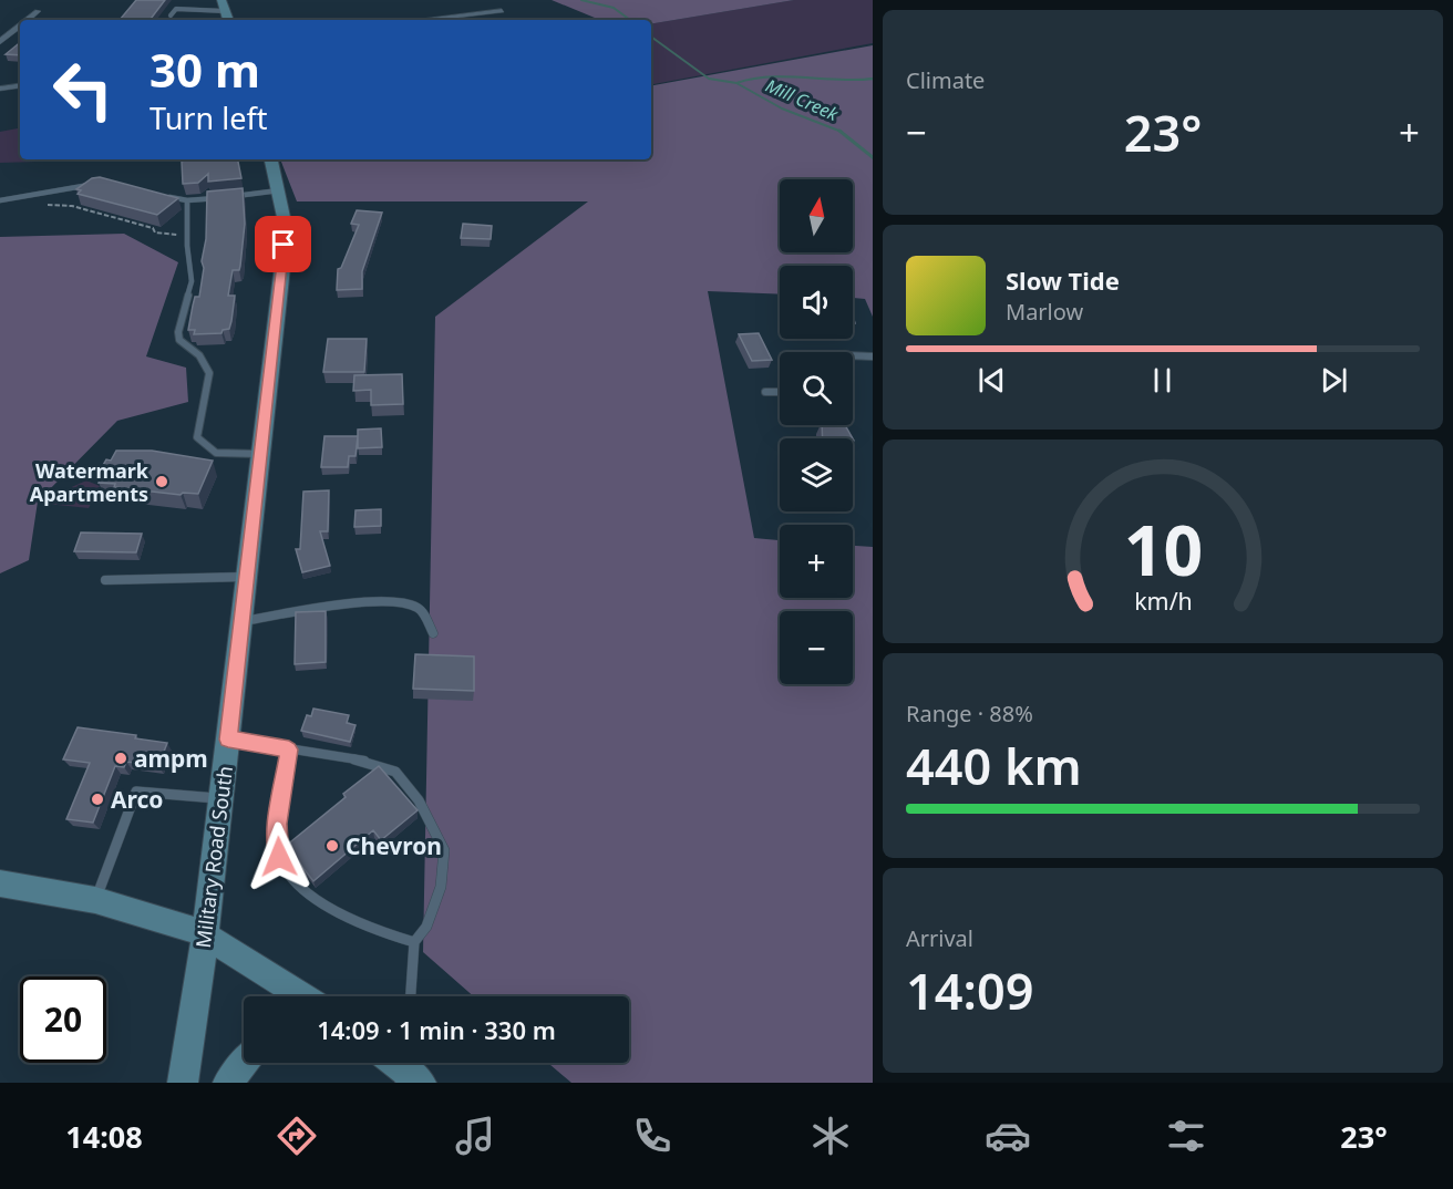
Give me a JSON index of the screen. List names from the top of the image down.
{
  "streets": {
    "main road": ["Military Road South"]
  },
  "water": ["Mill Creek"],
  "places": [
    "Watermark Apartments",
    "ampm",
    "Arco",
    "Chevron"
  ],
  "north": "top",
  "page": {
    "tile": [
      "Climate",
      ["Range · 88%", "440 km"],
      ["Arrival", "14:09"]
    ],
    "turn": ["30 m", "Turn left"],
    "heat": ["−", "23°", "+"],
    "map_buttons": ["+", "−"],
    "song": ["Slow Tide", "Marlow"],
    "limit": "20",
    "trip": "14:09 · 1 min · 330 m",
    "tabs": ["14:08", "23°"],
    "gauge": ["10", "km/h"]
  }
}
